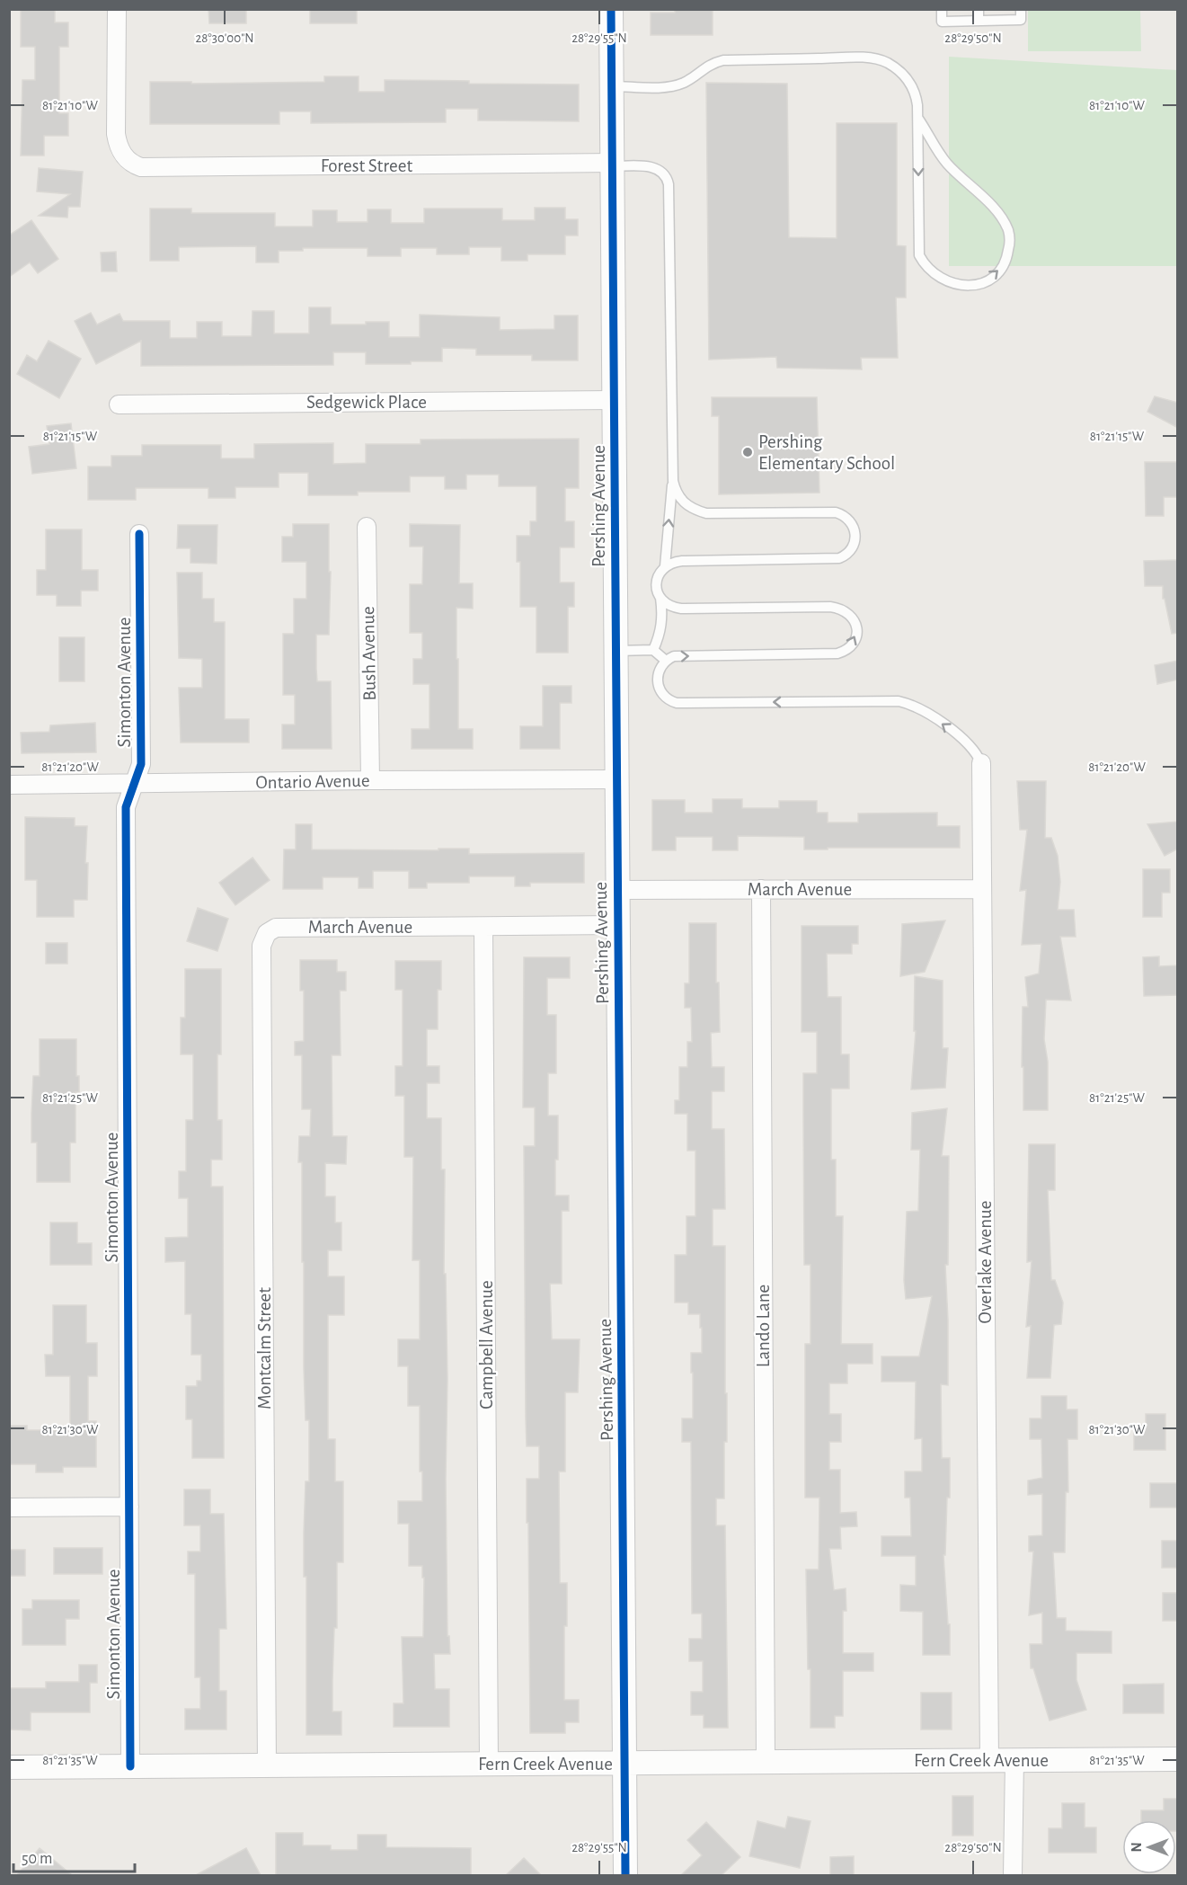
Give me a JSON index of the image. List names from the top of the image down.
{
  "streets": {
    "street": [
      "Forest Street",
      "Sedgewick Place",
      "Pershing Avenue",
      "Bush Avenue",
      "Simonton Avenue",
      "Ontario Avenue",
      "March Avenue",
      "Overlake Avenue",
      "Lando Lane",
      "Campbell Avenue",
      "Montcalm Street",
      "Fern Creek Avenue"
    ]
  },
  "crossings": [
    ["Forest Street", "Pershing Avenue"],
    ["Sedgewick Place", "Pershing Avenue"],
    ["Pershing Avenue", "Ontario Avenue"],
    ["Pershing Avenue", "March Avenue"],
    ["Pershing Avenue", "Fern Creek Avenue"],
    ["Bush Avenue", "Ontario Avenue"],
    ["Simonton Avenue", "Ontario Avenue"],
    ["Simonton Avenue", "Fern Creek Avenue"],
    ["March Avenue", "Overlake Avenue"],
    ["March Avenue", "Lando Lane"],
    ["March Avenue", "Campbell Avenue"],
    ["March Avenue", "Montcalm Street"],
    ["Overlake Avenue", "Fern Creek Avenue"],
    ["Lando Lane", "Fern Creek Avenue"],
    ["Campbell Avenue", "Fern Creek Avenue"],
    ["Montcalm Street", "Fern Creek Avenue"]
  ],
  "places": ["Pershing Elementary School"],
  "scale_bar": "50 m",
  "north": "left",
  "coordinates": [
    "28°30'00\"N",
    "28°29'55\"N",
    "28°29'50\"N",
    "81°21'10\"W",
    "81°21'15\"W",
    "81°21'20\"W",
    "81°21'25\"W",
    "81°21'30\"W",
    "81°21'35\"W"
  ]
}
